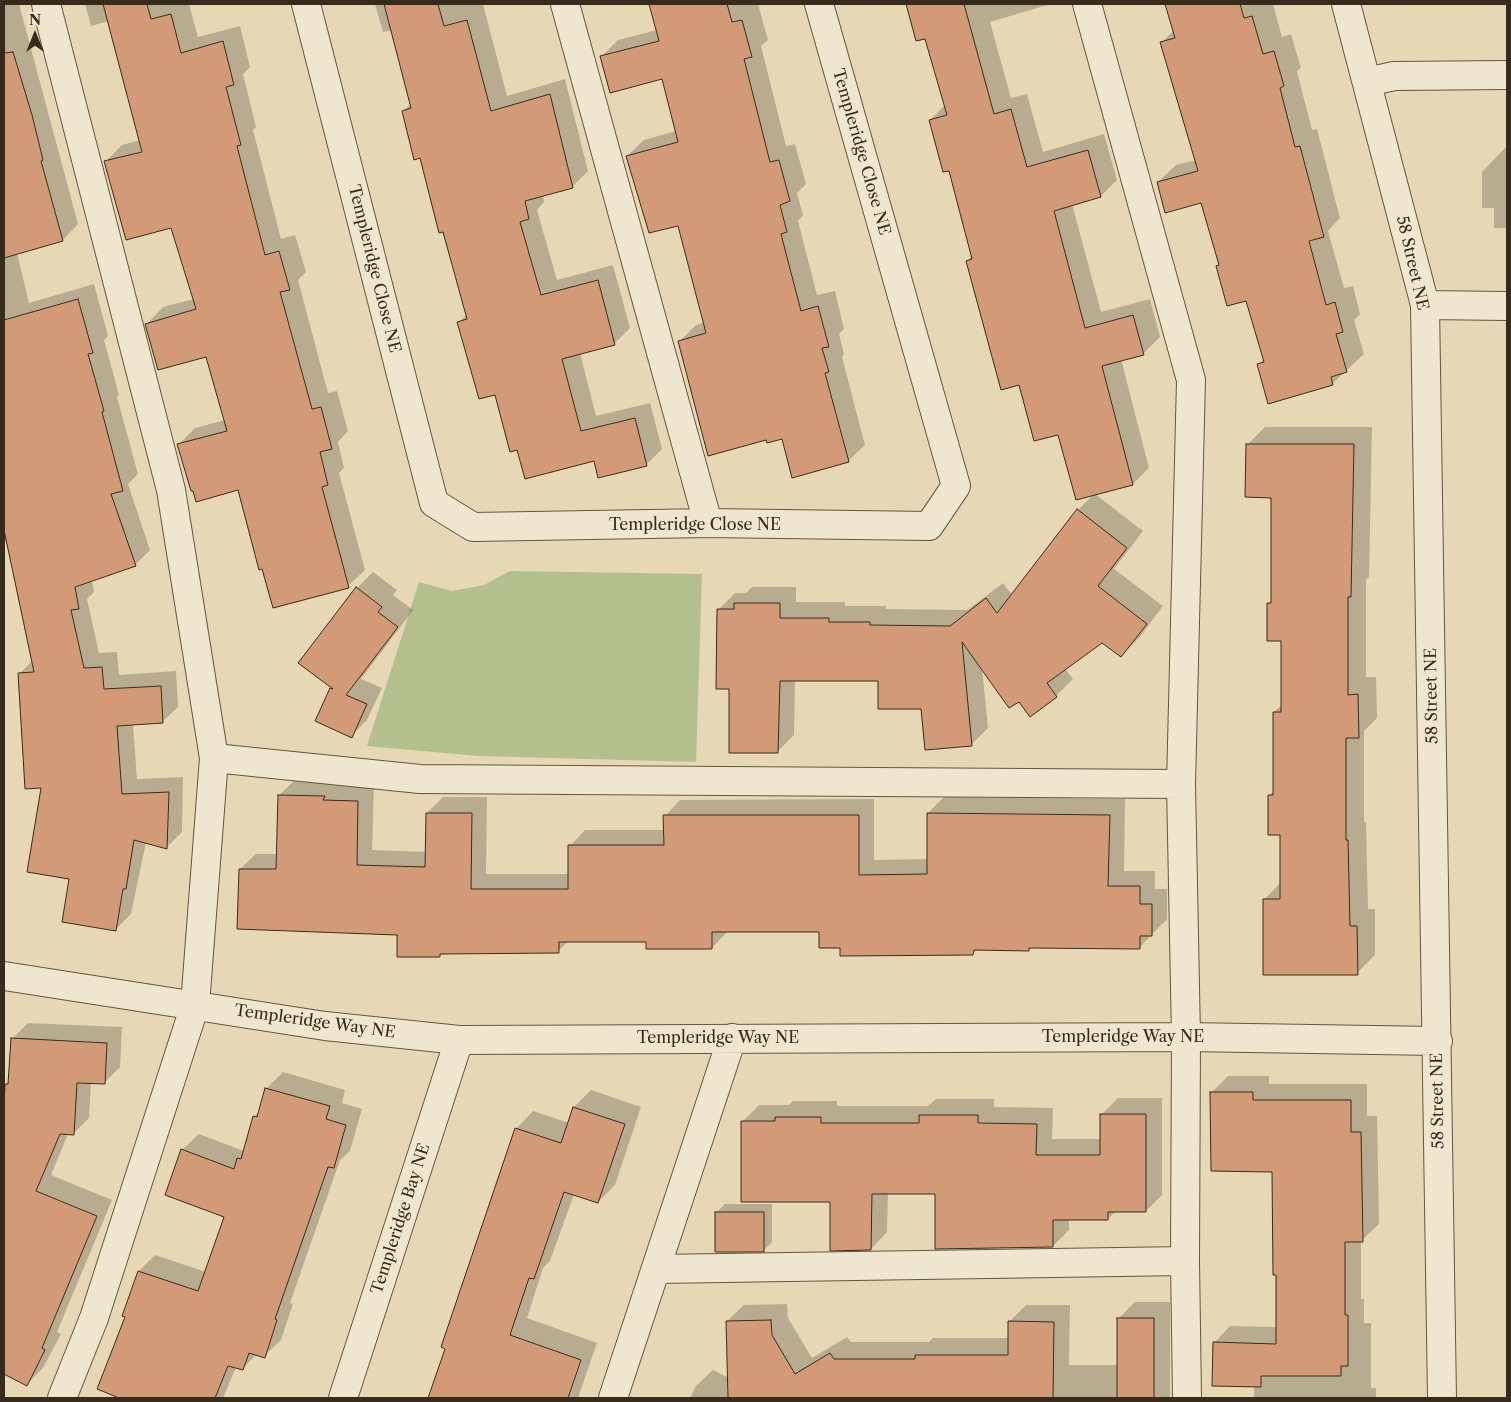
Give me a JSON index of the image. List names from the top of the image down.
{
  "streets": {
    "street": [
      "Templeridge Close NE",
      "58 Street NE",
      "Templeridge Way NE",
      "Templeridge Bay NE"
    ]
  },
  "crossings": [
    ["58 Street NE", "Templeridge Way NE"],
    ["Templeridge Way NE", "Templeridge Bay NE"]
  ],
  "north": "top"
}
